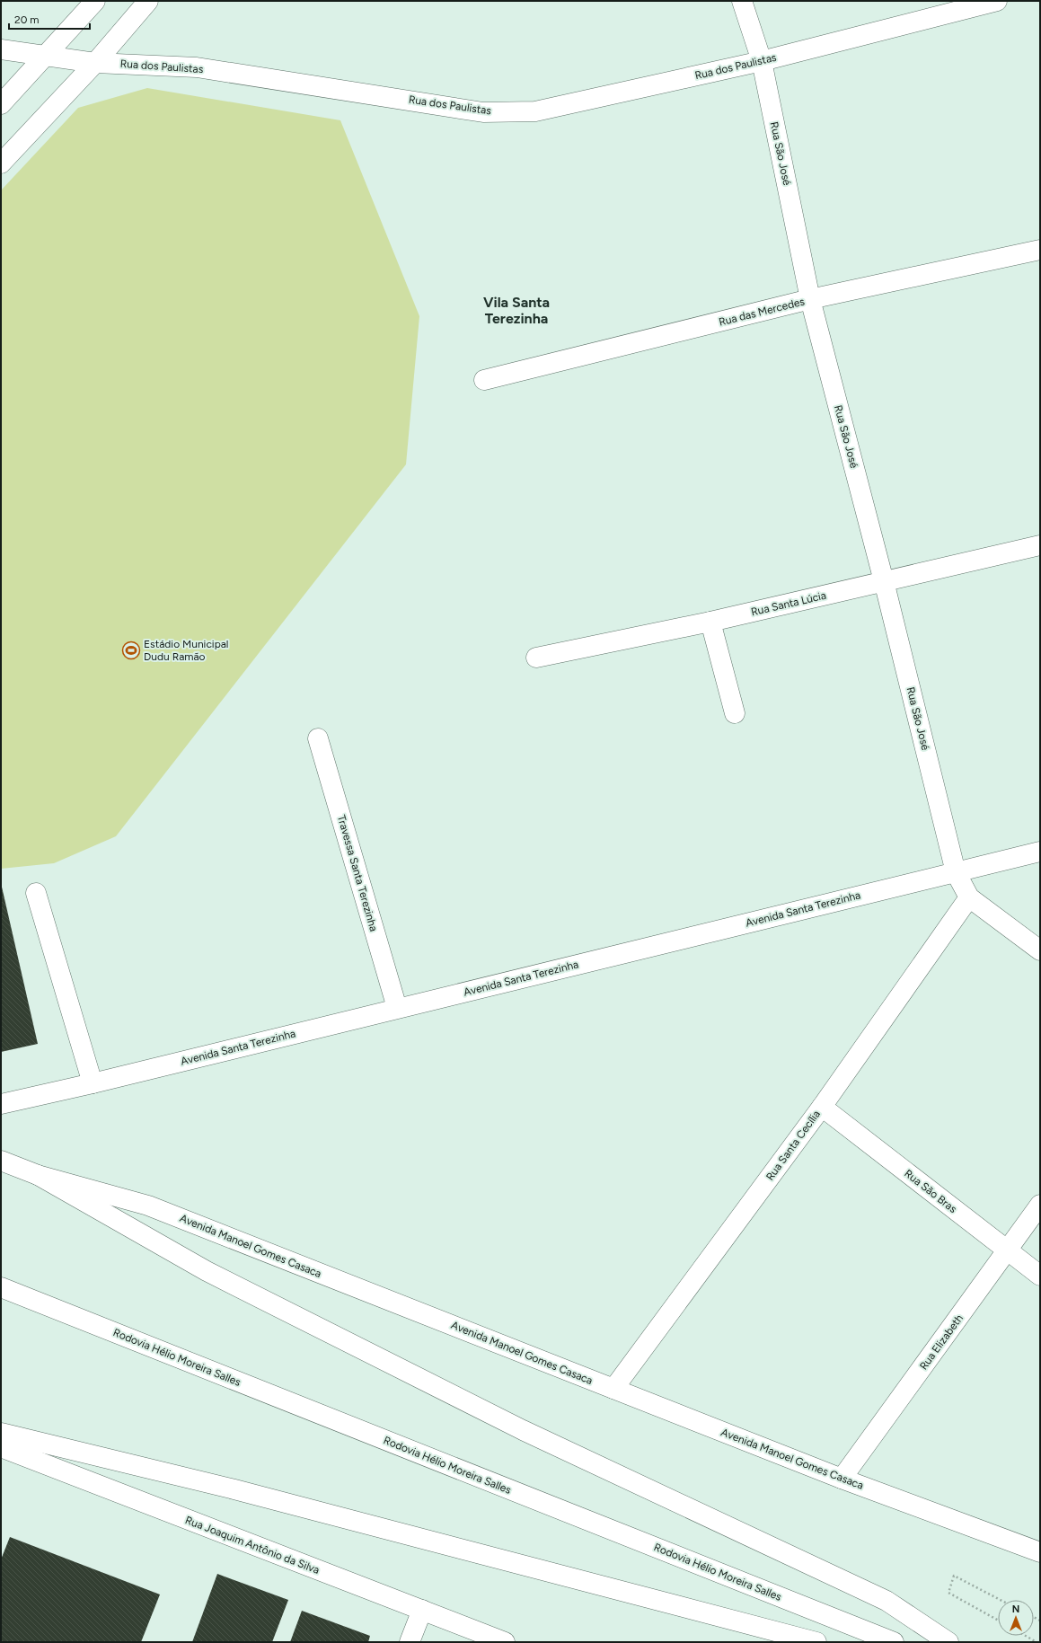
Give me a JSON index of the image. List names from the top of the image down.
{
  "streets": {
    "street": [
      "Rua dos Paulistas",
      "Rua São José",
      "Rua das Mercedes",
      "Rua Santa Lúcia",
      "Travessa Santa Terezinha",
      "Avenida Santa Terezinha",
      "Rua Santa Cecília",
      "Rua São Bras",
      "Avenida Manoel Gomes Casaca",
      "Rua Elizabeth",
      "Rodovia Hélio Moreira Salles",
      "Rua Joaquim Antônio da Silva"
    ]
  },
  "crossings": [
    ["Rua dos Paulistas", "Rua São José"],
    ["Rua São José", "Rua das Mercedes"],
    ["Rua São José", "Rua Santa Lúcia"],
    ["Rua São José", "Avenida Santa Terezinha"],
    ["Rua São José", "Rua Santa Cecília"],
    ["Travessa Santa Terezinha", "Avenida Santa Terezinha"],
    ["Rua Santa Cecília", "Rua São Bras"],
    ["Rua Santa Cecília", "Avenida Manoel Gomes Casaca"],
    ["Rua São Bras", "Rua Elizabeth"],
    ["Avenida Manoel Gomes Casaca", "Rua Elizabeth"]
  ],
  "districts": ["Vila Santa Terezinha"],
  "places": {
    "sports": ["Estádio Municipal Dudu Ramão"]
  },
  "scale_bar": "20 m",
  "north": "top"
}
